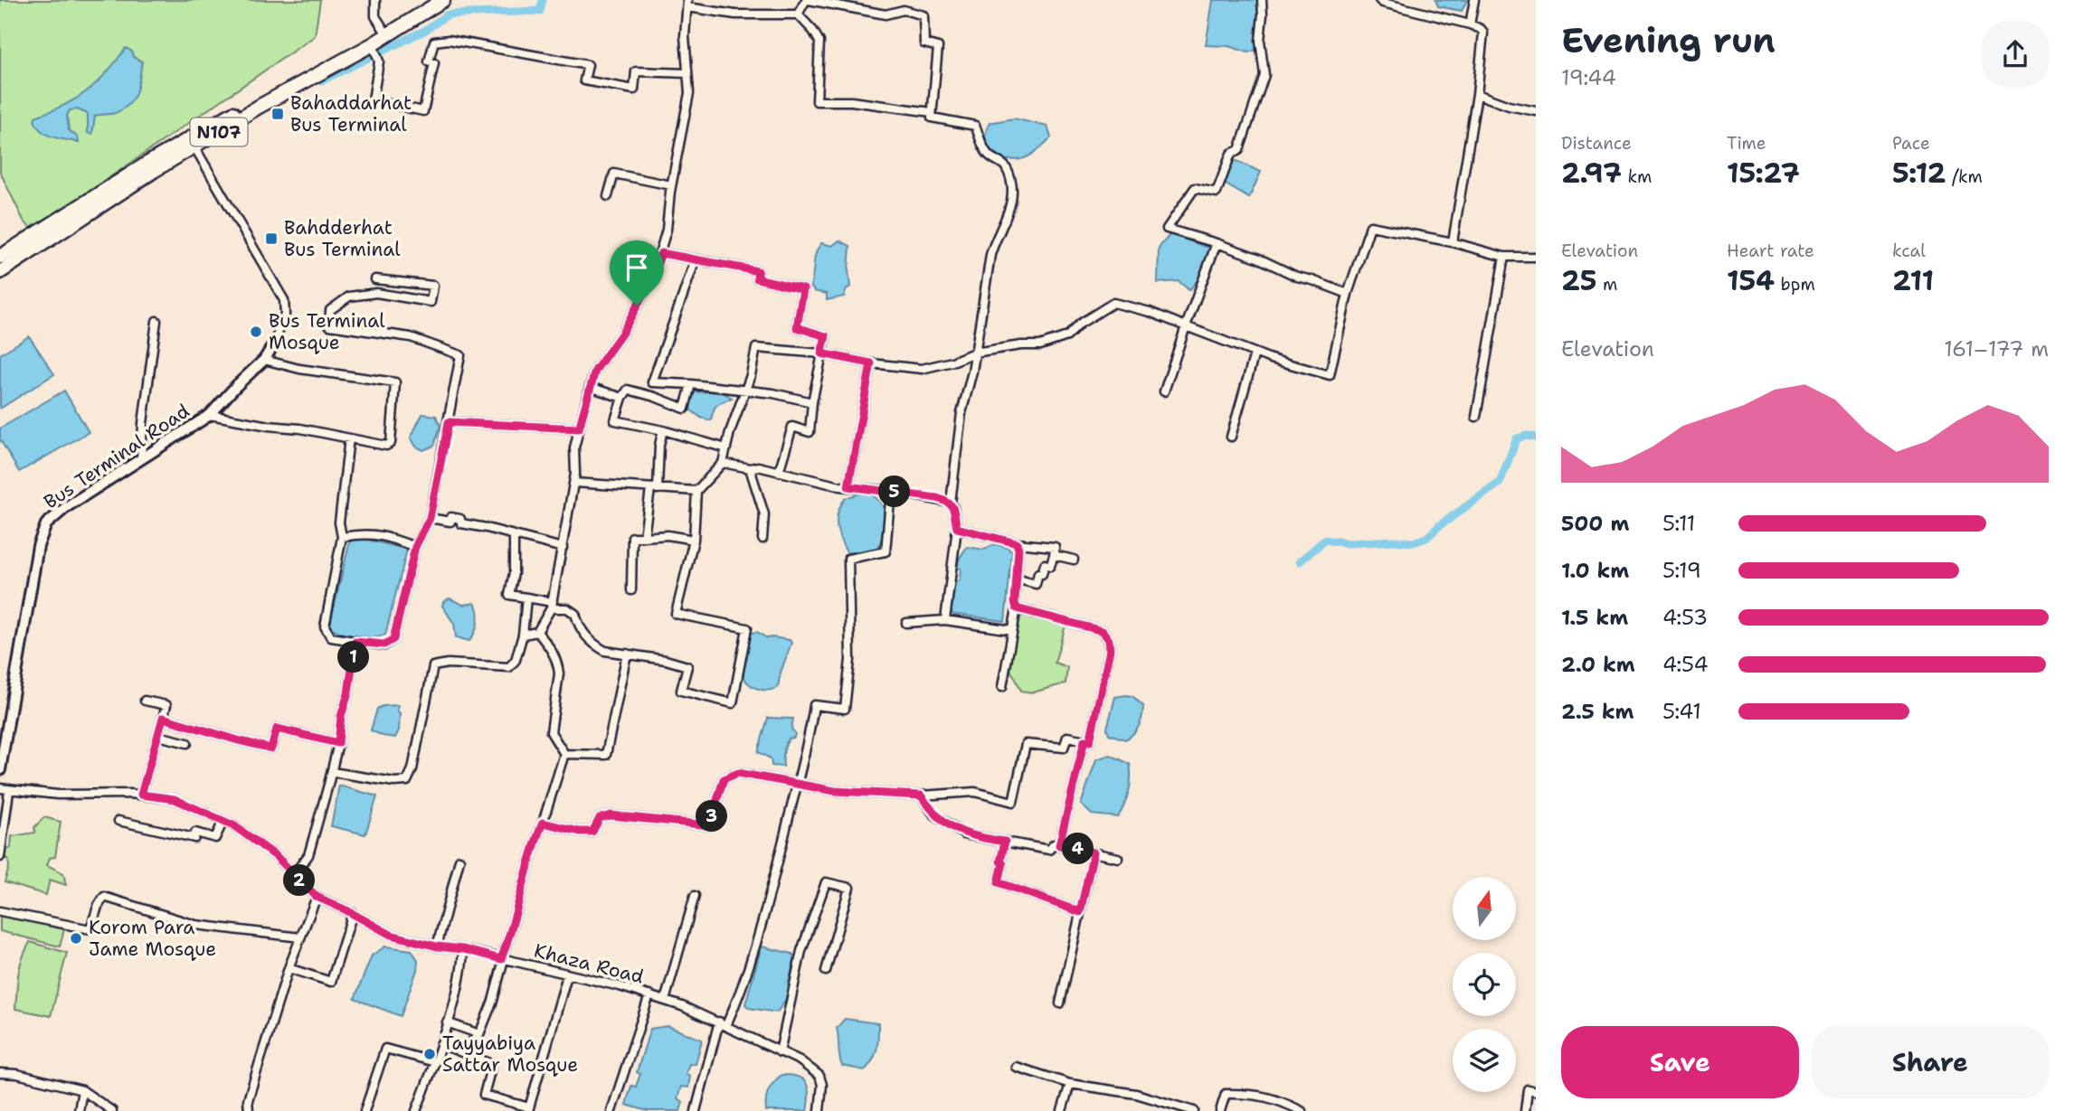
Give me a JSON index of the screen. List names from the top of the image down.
{
  "streets": {
    "highway": ["N107"],
    "main road": ["Bus Terminal Road"],
    "street": ["Khaza Road"]
  },
  "places": {
    "transit": ["Bahaddarhat Bus Terminal", "Bahdderhat Bus Terminal"],
    "other": ["Bus Terminal Mosque", "Korom Para Jame Mosque", "Tayyabiya Sattar Mosque"]
  },
  "north": "top",
  "page": {
    "heading": ["Evening run", "19:44"],
    "stats": [
      ["Distance", "2.97 km"],
      ["Time", "15:27"],
      ["Pace", "5:12 /km"],
      ["Elevation", "25 m"],
      ["Heart rate", "154 bpm"],
      ["kcal", "211"]
    ],
    "chart": ["Elevation", "161–177 m"],
    "pins": [
      "5",
      "1",
      "3",
      "4",
      "2"
    ],
    "list": [
      {
        "name": "500 m",
        "note": "5:11"
      },
      {
        "name": "1.0 km",
        "note": "5:19"
      },
      {
        "name": "1.5 km",
        "note": "4:53"
      },
      {
        "name": "2.0 km",
        "note": "4:54"
      },
      {
        "name": "2.5 km",
        "note": "5:41"
      }
    ],
    "buttons": ["Save", "Share"]
  }
}
